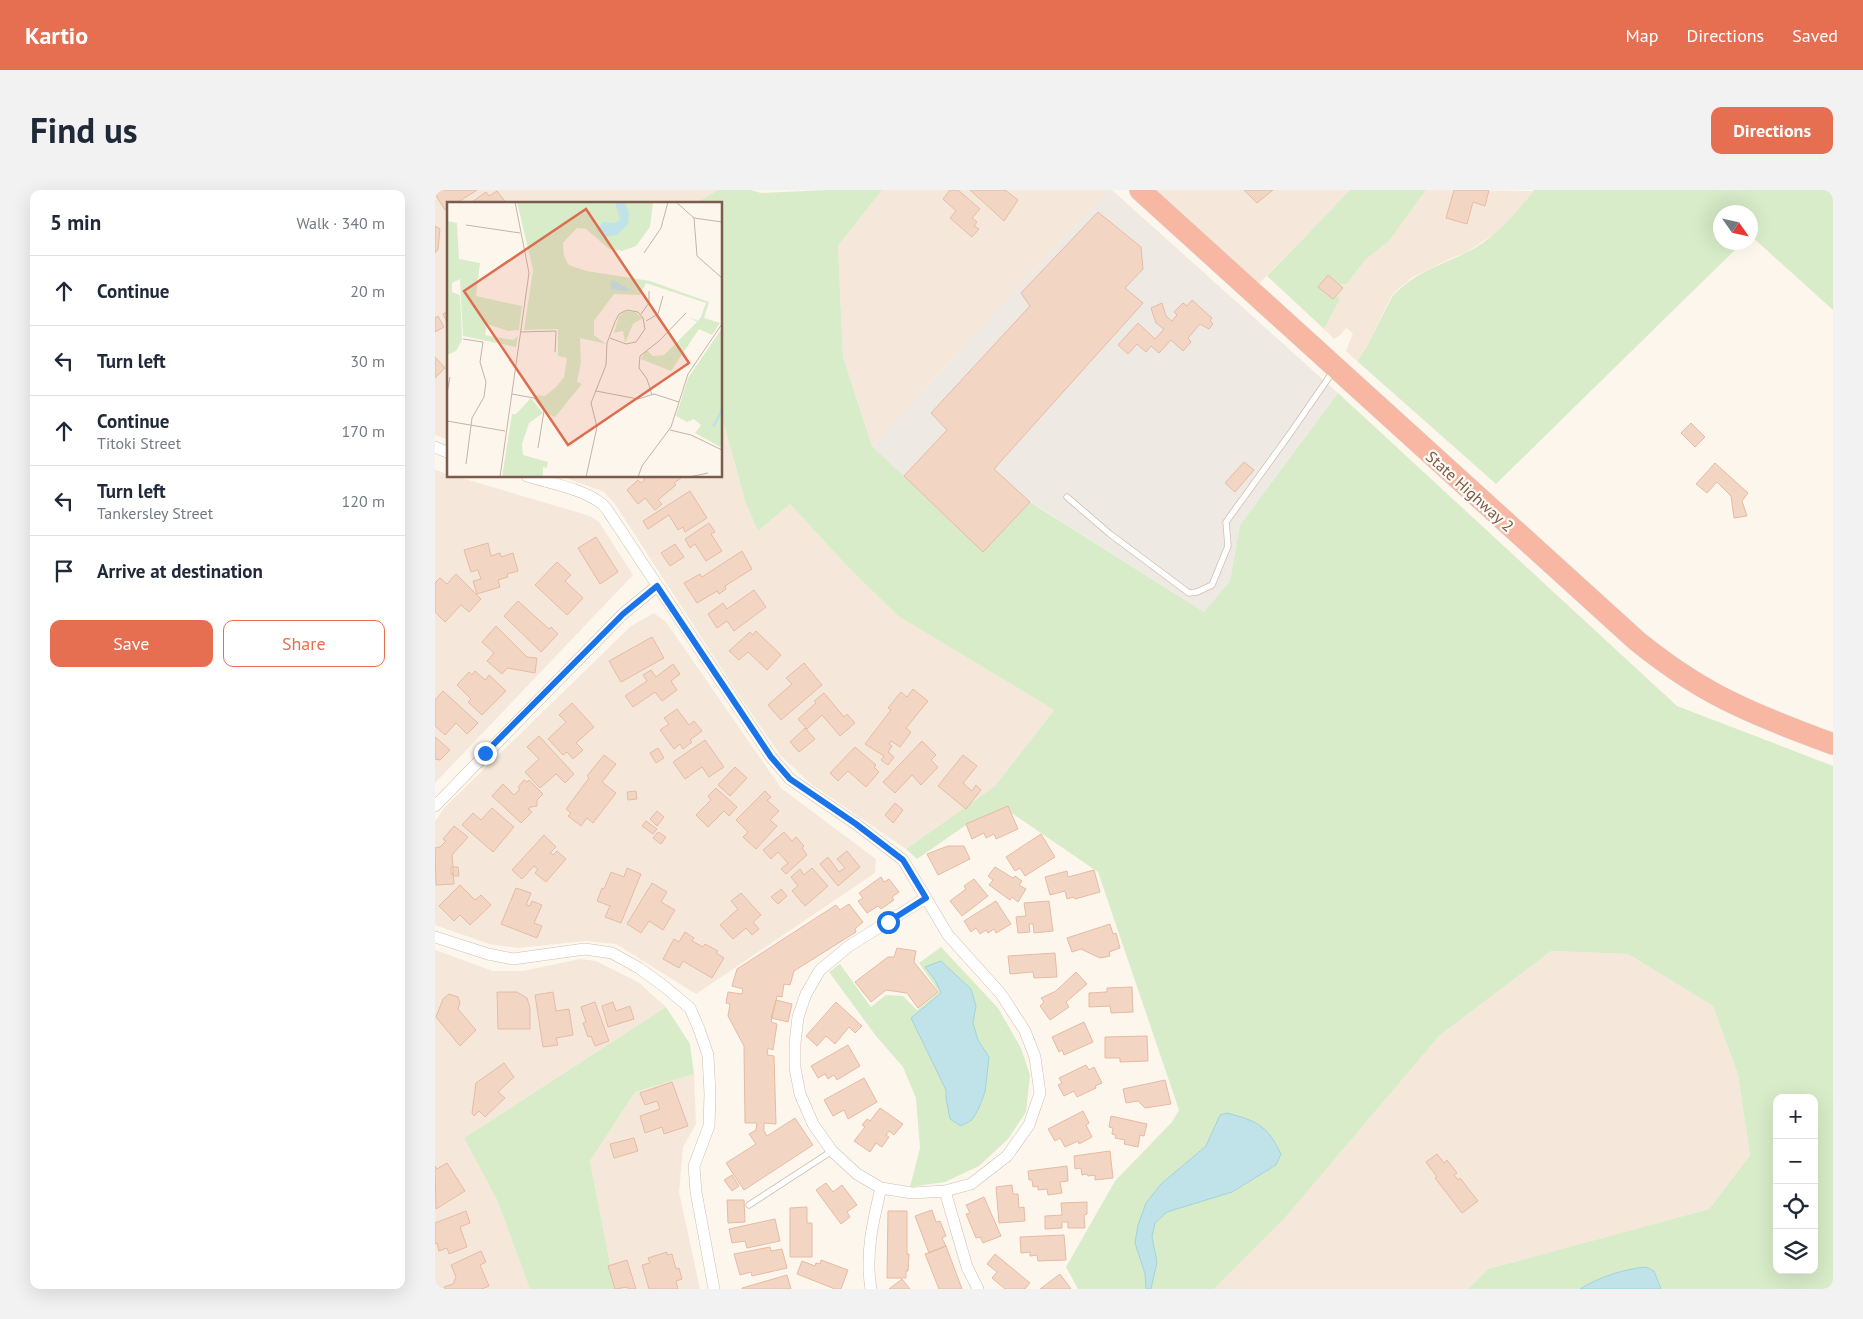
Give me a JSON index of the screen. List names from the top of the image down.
{
  "streets": {
    "highway": ["State Highway 2"]
  },
  "north": "bottom right",
  "page": {
    "header": "Kartio",
    "nav": ["Map", "Directions", "Saved"],
    "title": "Find us",
    "buttons": [
      "Directions",
      ["Save", "Share"]
    ],
    "heading": ["5 min", "Walk · 340 m"],
    "list": [
      ["Continue", "20 m"],
      ["Turn left", "30 m"],
      ["Continue", "Titoki Street", "170 m"],
      ["Turn left", "Tankersley Street", "120 m"],
      "Arrive at destination"
    ],
    "map_buttons": ["+", "−"]
  }
}
